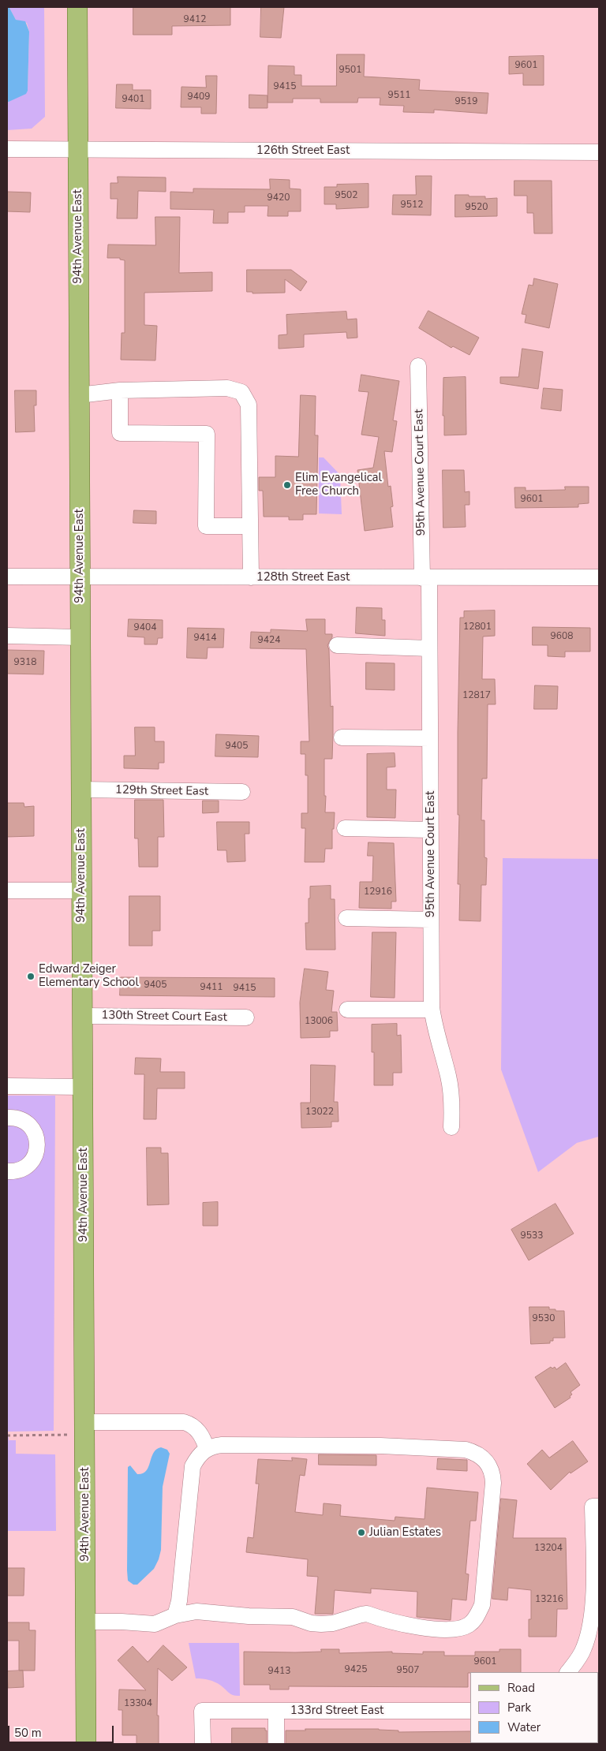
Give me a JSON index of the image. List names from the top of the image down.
{
  "streets": {
    "main road": ["94th Avenue East"],
    "street": [
      "126th Street East",
      "95th Avenue Court East",
      "128th Street East",
      "129th Street East",
      "130th Street Court East",
      "133rd Street East"
    ]
  },
  "crossings": [
    ["126th Street East", "94th Avenue East"],
    ["94th Avenue East", "128th Street East"],
    ["94th Avenue East", "129th Street East"],
    ["94th Avenue East", "130th Street Court East"],
    ["95th Avenue Court East", "128th Street East"]
  ],
  "places": ["Elim Evangelical Free Church", "Edward Zeiger Elementary School", "Julian Estates"],
  "house_numbers": [
    "9412",
    "9601",
    "9501",
    "9415",
    "9511",
    "9409",
    "9401",
    "9519",
    "9502",
    "9420",
    "9512",
    "9520",
    "9601",
    "12801",
    "9404",
    "9608",
    "9414",
    "9424",
    "9318",
    "12817",
    "9405",
    "12916",
    "9405",
    "9411",
    "9415",
    "13006",
    "13022",
    "9533",
    "9530",
    "13204",
    "13216",
    "9601",
    "9425",
    "9507",
    "9413",
    "13304"
  ],
  "legend": ["Road", "Park", "Water"],
  "scale_bar": "50 m"
}
